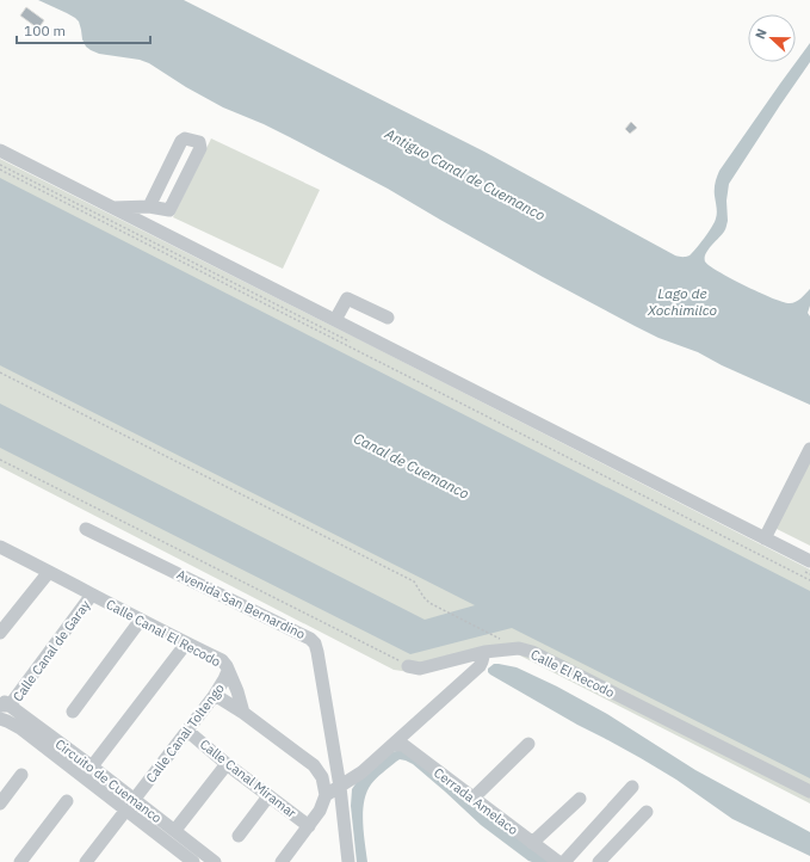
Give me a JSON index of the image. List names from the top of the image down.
{
  "streets": {
    "street": [
      "Avenida San Bernardino",
      "Calle Canal El Recodo",
      "Calle Canal de Garay",
      "Calle El Recodo",
      "Calle Canal Toltengo",
      "Calle Canal Miramar",
      "Circuito de Cuemanco",
      "Cerrada Amelaco"
    ]
  },
  "crossings": [
    ["Calle Canal El Recodo", "Calle Canal de Garay"],
    ["Calle Canal El Recodo", "Calle Canal Toltengo"],
    ["Calle Canal de Garay", "Circuito de Cuemanco"],
    ["Calle Canal Toltengo", "Calle Canal Miramar"],
    ["Calle Canal Toltengo", "Circuito de Cuemanco"]
  ],
  "water": ["Antiguo Canal de Cuemanco", "Lago de Xochimilco", "Canal de Cuemanco"],
  "scale_bar": "100 m",
  "north": "left"
}
